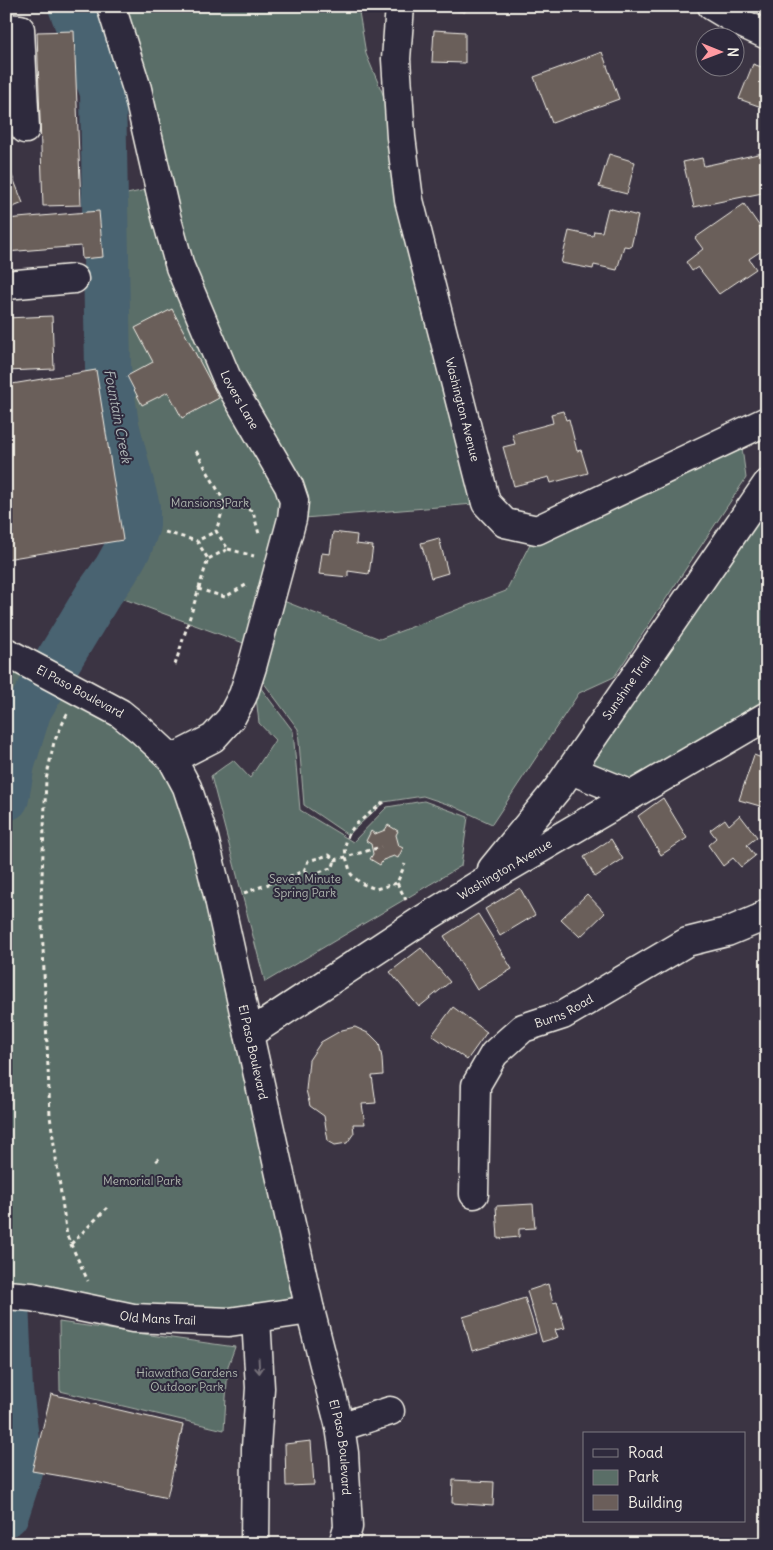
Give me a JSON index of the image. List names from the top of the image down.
{
  "streets": {
    "street": [
      "Lovers Lane",
      "Washington Avenue",
      "Sunshine Trail",
      "El Paso Boulevard",
      "Burns Road",
      "Old Mans Trail"
    ]
  },
  "crossings": [
    ["Lovers Lane", "El Paso Boulevard"],
    ["Washington Avenue", "Sunshine Trail"],
    ["Washington Avenue", "El Paso Boulevard"],
    ["El Paso Boulevard", "Old Mans Trail"]
  ],
  "water": ["Fountain Creek"],
  "parks": [
    "Mansions Park",
    "Seven Minute Spring Park",
    "Memorial Park",
    "Hiawatha Gardens Outdoor Park"
  ],
  "legend": ["Road", "Park", "Building"],
  "north": "right"
}
